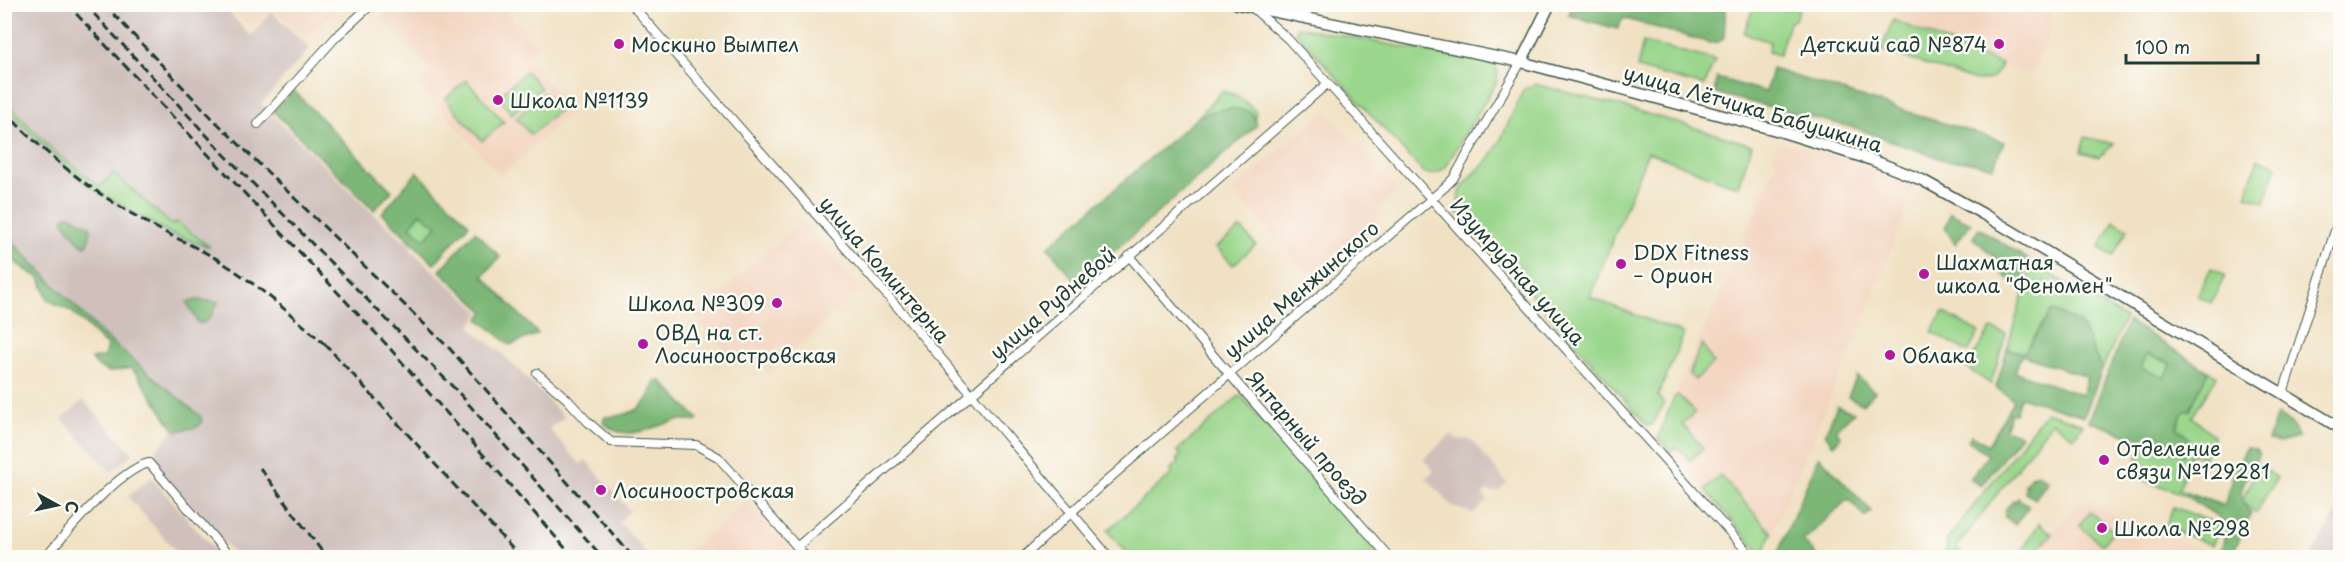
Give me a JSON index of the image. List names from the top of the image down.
{
  "streets": {
    "main road": ["улица Лётчика Бабушкина", "улица Менжинского"],
    "street": [
      "улица Коминтерна",
      "Изумрудная улица",
      "улица Рудневой",
      "Янтарный проезд"
    ]
  },
  "crossings": [
    ["улица Лётчика Бабушкина", "Изумрудная улица"],
    ["улица Лётчика Бабушкина", "улица Менжинского"],
    ["улица Коминтерна", "улица Менжинского"],
    ["улица Коминтерна", "улица Рудневой"],
    ["Изумрудная улица", "улица Менжинского"],
    ["Изумрудная улица", "улица Рудневой"],
    ["улица Менжинского", "Янтарный проезд"],
    ["улица Рудневой", "Янтарный проезд"]
  ],
  "places": [
    "Москино Вымпел",
    "Детский сад №874",
    "Школа №1139",
    "DDX Fitness – Орион",
    "Шахматная школа \"Феномен\"",
    "Школа №309",
    "ОВД на ст. Лосиноостровская",
    "Облака",
    "Отделение связи №129281",
    "Лосиноостровская",
    "Школа №298"
  ],
  "scale_bar": "100 m",
  "north": "right"
}
